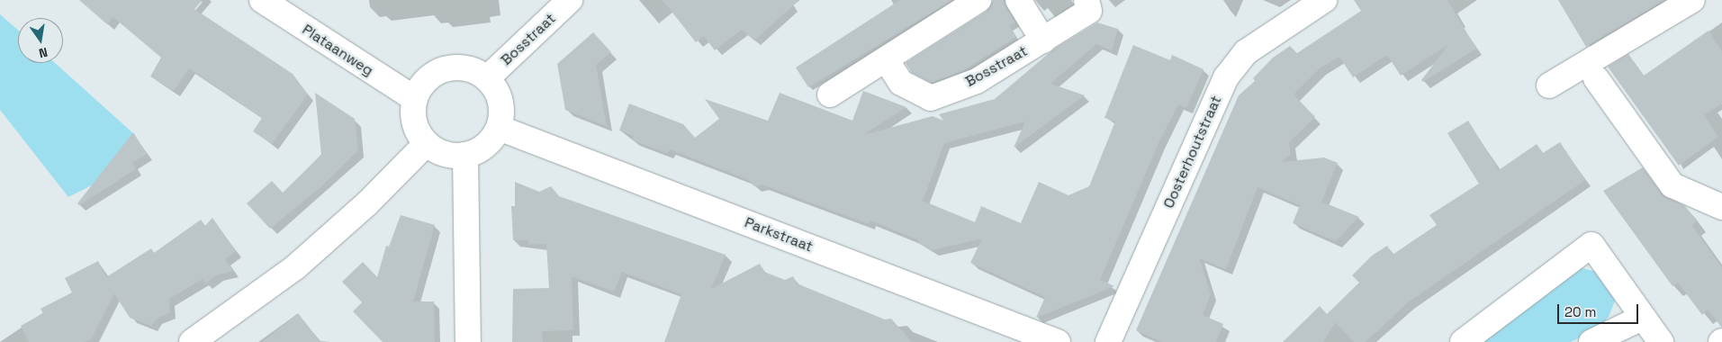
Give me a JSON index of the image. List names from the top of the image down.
{
  "streets": {
    "street": [
      "Bosstraat",
      "Plataanweg",
      "Oosterhoutstraat",
      "Parkstraat"
    ]
  },
  "crossings": [
    ["Bosstraat", "Plataanweg"],
    ["Bosstraat", "Parkstraat"],
    ["Plataanweg", "Parkstraat"]
  ],
  "scale_bar": "20 m",
  "north": "bottom"
}
